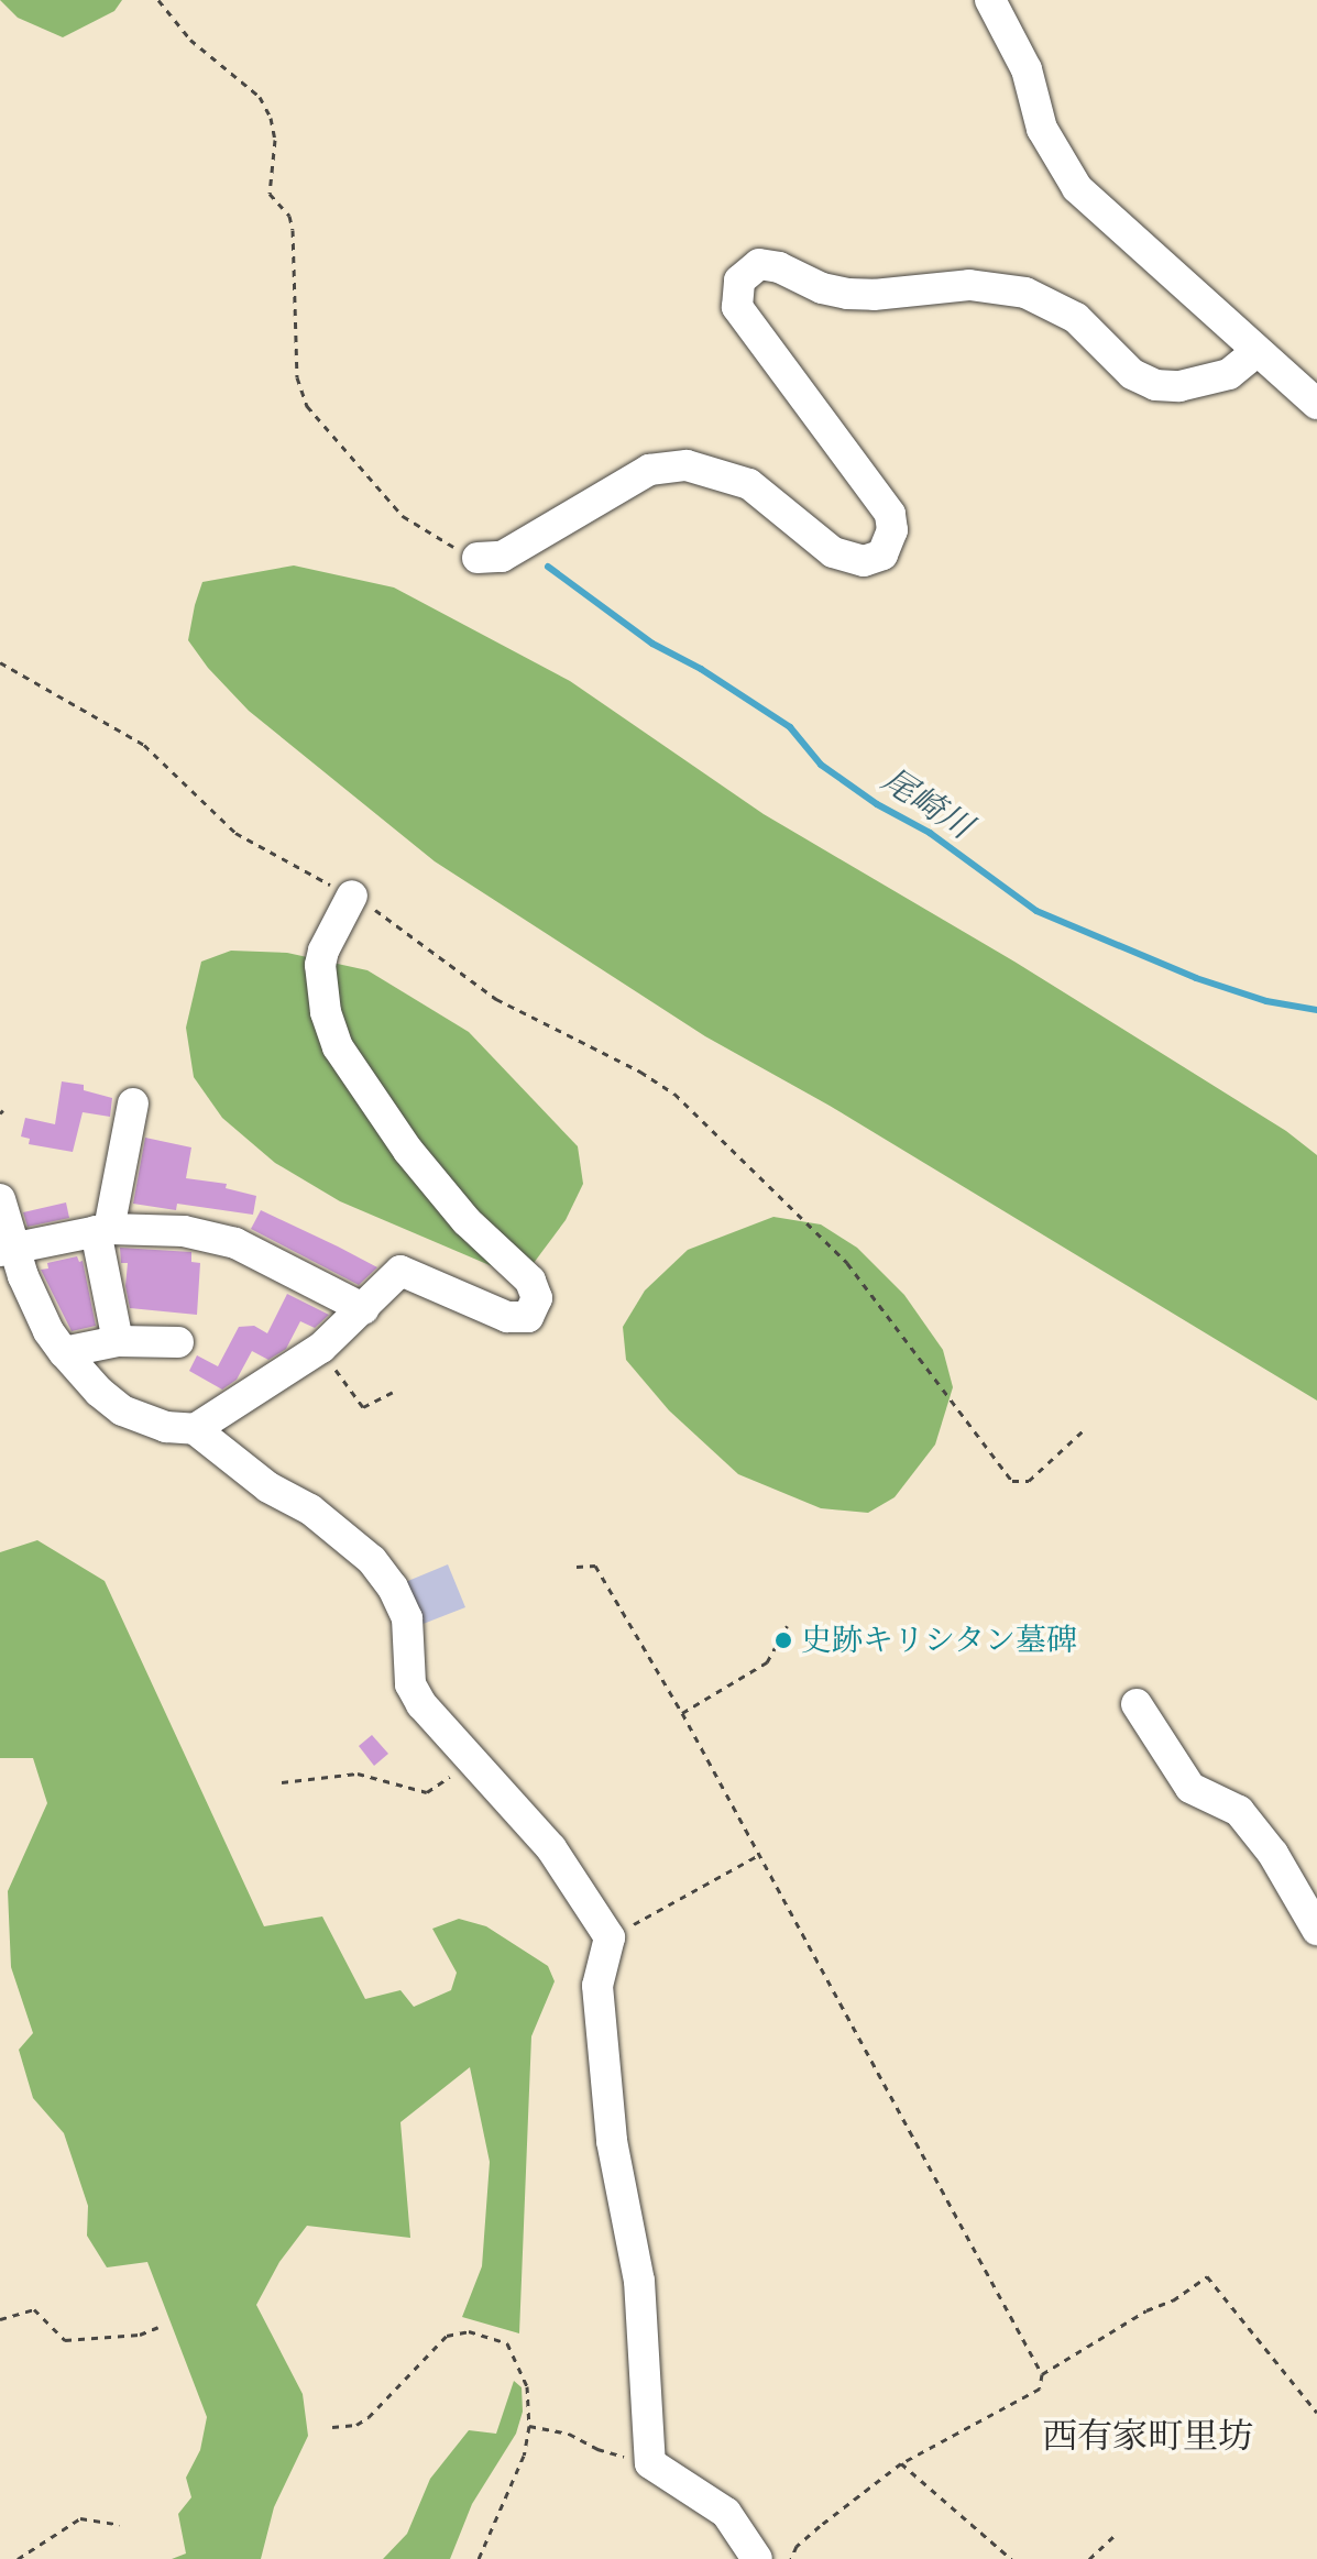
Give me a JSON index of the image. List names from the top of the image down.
{
  "districts": ["西有家町里坊"],
  "water": ["尾崎川"],
  "places": ["史跡キリシタン墓碑"]
}
